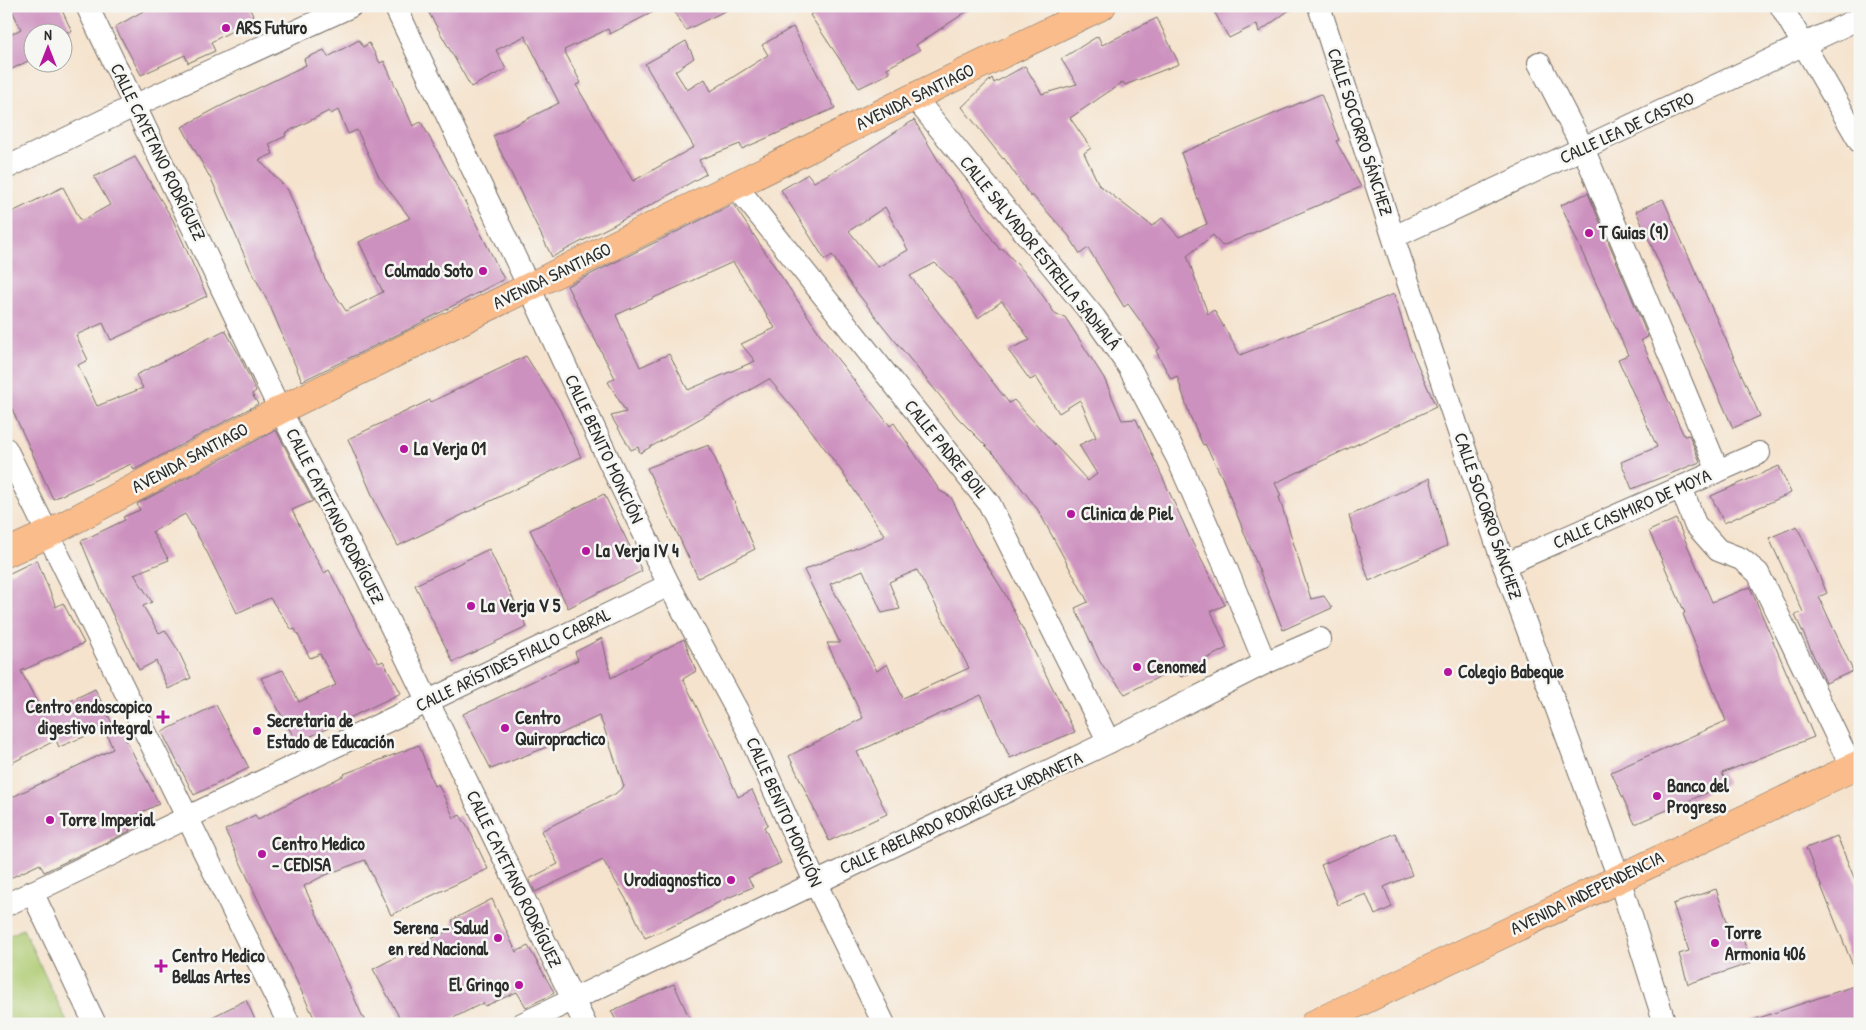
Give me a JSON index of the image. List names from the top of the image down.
{
  "streets": {
    "main road": ["AVENIDA SANTIAGO", "AVENIDA INDEPENDENCIA"],
    "street": [
      "CALLE LEA DE CASTRO",
      "CALLE SOCORRO SÁNCHEZ",
      "CALLE CAYETANO RODRÍGUEZ",
      "CALLE SALVADOR ESTRELLA SADHALÁ",
      "CALLE BENITO MONCIÓN",
      "CALLE PADRE BOIL",
      "CALLE CASIMIRO DE MOYA",
      "CALLE ARÍSTIDES FIALLO CABRAL",
      "CALLE ABELARDO RODRÍGUEZ URDANETA"
    ]
  },
  "crossings": [
    ["AVENIDA SANTIAGO", "CALLE CAYETANO RODRÍGUEZ"],
    ["AVENIDA SANTIAGO", "CALLE SALVADOR ESTRELLA SADHALÁ"],
    ["AVENIDA SANTIAGO", "CALLE BENITO MONCIÓN"],
    ["AVENIDA SANTIAGO", "CALLE PADRE BOIL"],
    ["CALLE LEA DE CASTRO", "CALLE SOCORRO SÁNCHEZ"],
    ["CALLE SOCORRO SÁNCHEZ", "CALLE CASIMIRO DE MOYA"],
    ["CALLE SOCORRO SÁNCHEZ", "AVENIDA INDEPENDENCIA"],
    ["CALLE CAYETANO RODRÍGUEZ", "CALLE ARÍSTIDES FIALLO CABRAL"],
    ["CALLE CAYETANO RODRÍGUEZ", "CALLE ABELARDO RODRÍGUEZ URDANETA"],
    ["CALLE SALVADOR ESTRELLA SADHALÁ", "CALLE ABELARDO RODRÍGUEZ URDANETA"],
    ["CALLE BENITO MONCIÓN", "CALLE ARÍSTIDES FIALLO CABRAL"],
    ["CALLE BENITO MONCIÓN", "CALLE ABELARDO RODRÍGUEZ URDANETA"],
    ["CALLE PADRE BOIL", "CALLE ABELARDO RODRÍGUEZ URDANETA"]
  ],
  "places": {
    "other": [
      "ARS Futuro",
      "T Guias (9)",
      "Colmado Soto",
      "La Verja 01",
      "Clinica de Piel",
      "La Verja IV 4",
      "La Verja V 5",
      "Cenomed",
      "Colegio Babeque",
      "Centro Quiropractico",
      "Secretaria de Estado de Educación",
      "Banco del Progreso",
      "Torre Imperial",
      "Centro Medico - CEDISA",
      "Urodiagnostico",
      "Serena - Salud en red Nacional",
      "Torre Armonia 406",
      "El Gringo"
    ],
    "health": ["Centro endoscopico digestivo integral", "Centro Medico Bellas Artes"]
  },
  "north": "top"
}
